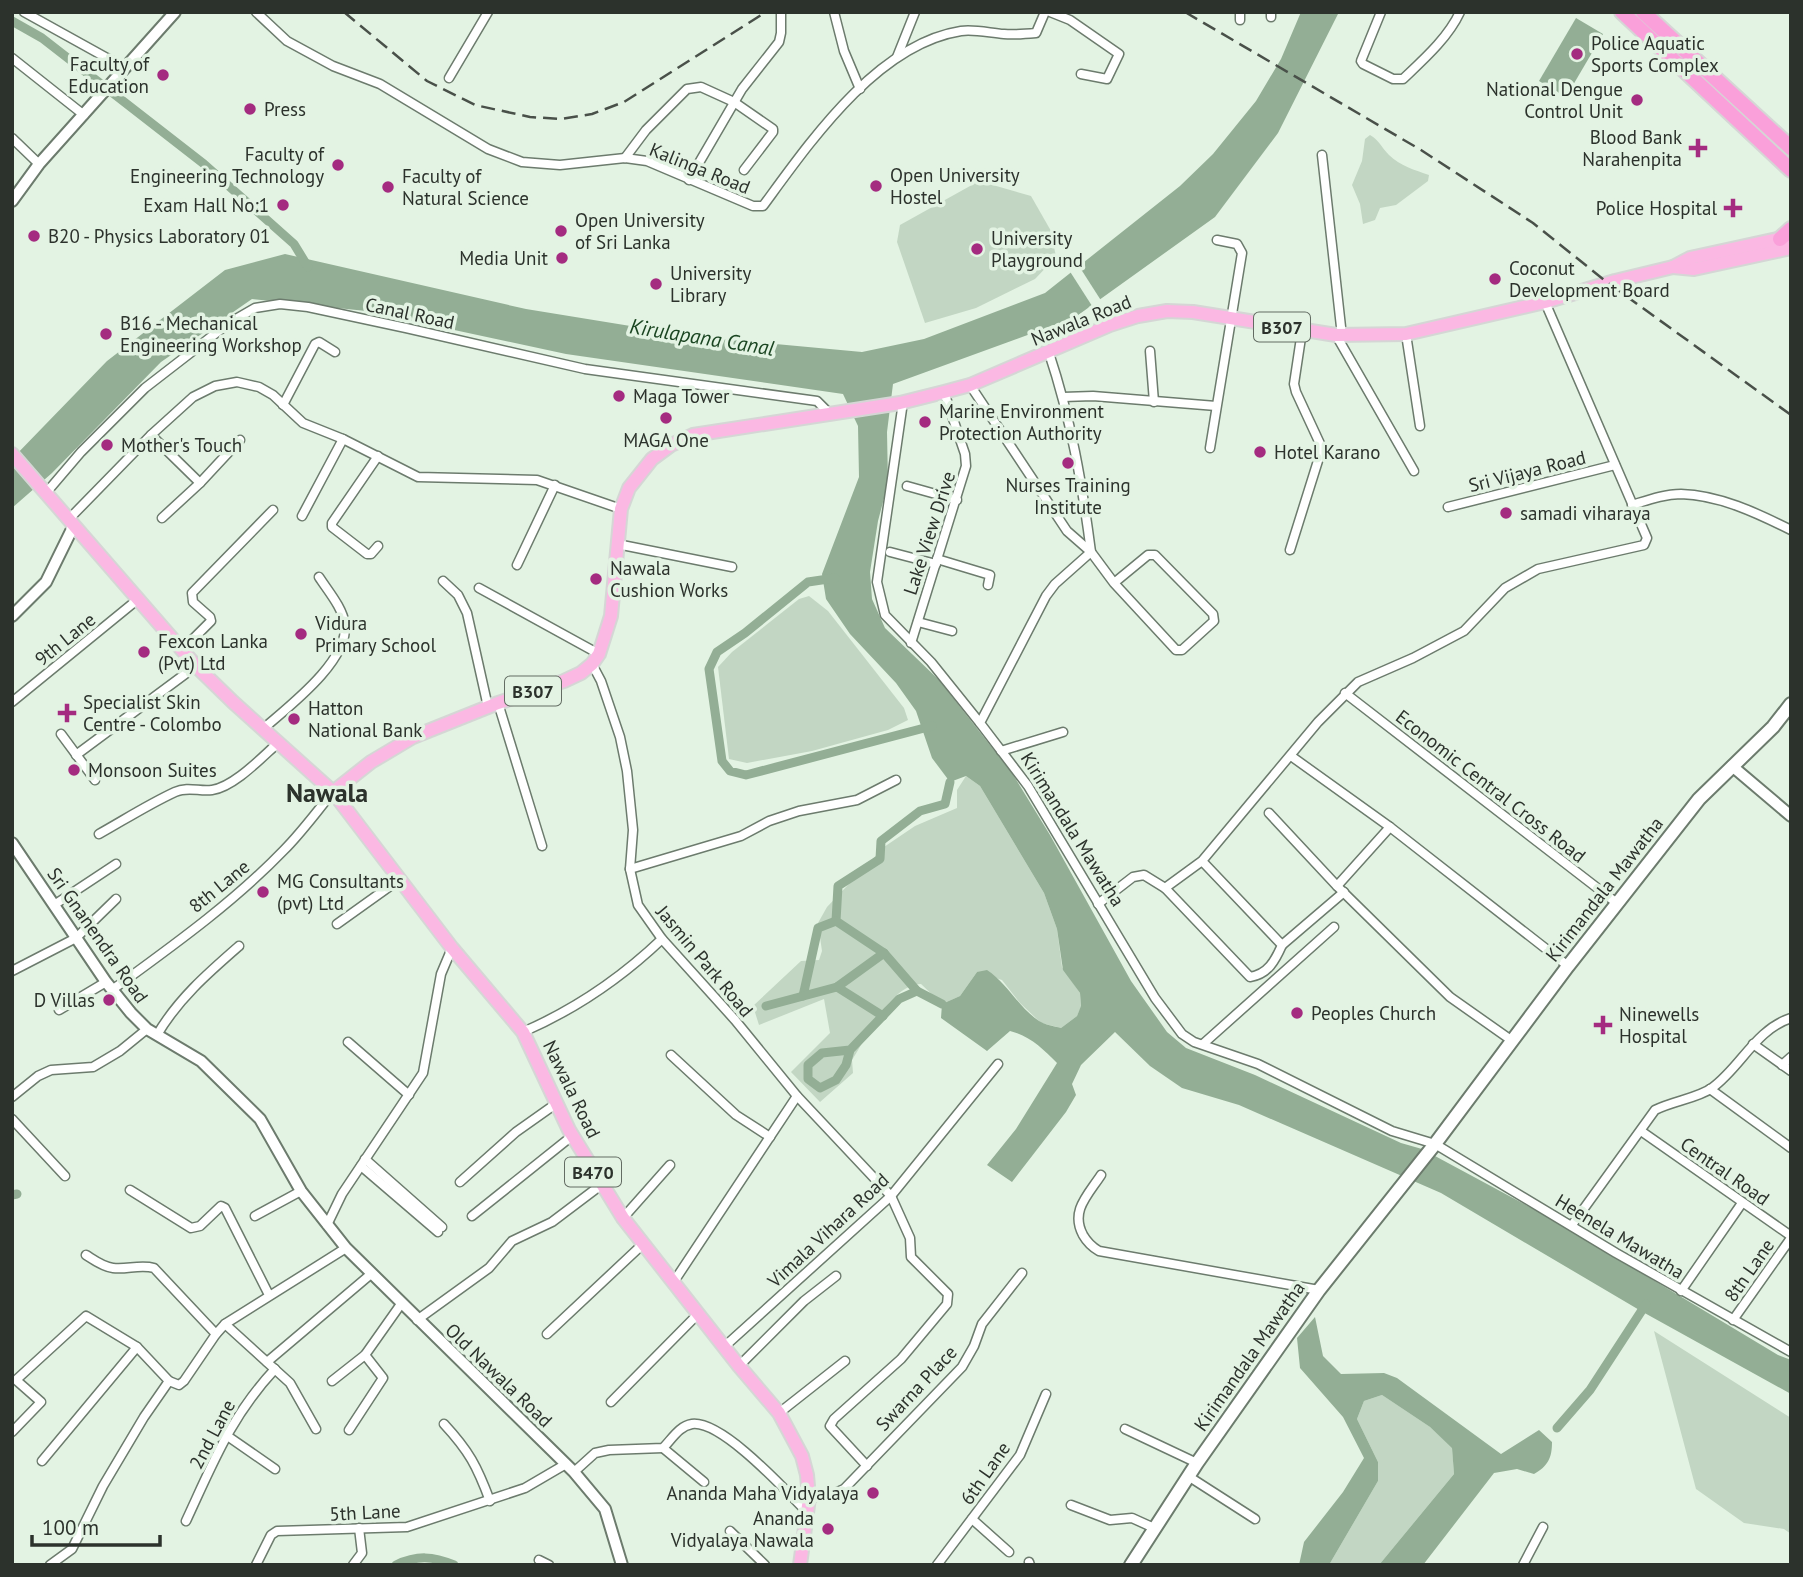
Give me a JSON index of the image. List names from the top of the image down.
{
  "streets": {
    "main road": [
      "Nawala Road",
      "B307",
      "Kirimandala Mawatha",
      "B470"
    ],
    "street": [
      "Kalinga Road",
      "Canal Road",
      "Sri Vijaya Road",
      "Lake View Drive",
      "9th Lane",
      "Economic Central Cross Road",
      "8th Lane",
      "Sri Gnanendra Road",
      "Jasmin Park Road",
      "Central Road",
      "Vimala Vihara Road",
      "Heenela Mawatha",
      "Old Nawala Road",
      "Swarna Place",
      "2nd Lane",
      "6th Lane",
      "5th Lane"
    ]
  },
  "crossings": [
    ["Canal Road", "Nawala Road"],
    ["Nawala Road", "B307"],
    ["Nawala Road", "Lake View Drive"],
    ["Nawala Road", "9th Lane"],
    ["Nawala Road", "Kirimandala Mawatha"],
    ["Nawala Road", "8th Lane"],
    ["Nawala Road", "Vimala Vihara Road"],
    ["Nawala Road", "Swarna Place"],
    ["B307", "8th Lane"],
    ["B307", "Jasmin Park Road"],
    ["Lake View Drive", "Kirimandala Mawatha"],
    ["Economic Central Cross Road", "Kirimandala Mawatha"],
    ["Kirimandala Mawatha", "Heenela Mawatha"],
    ["8th Lane", "Sri Gnanendra Road"],
    ["8th Lane", "Central Road"],
    ["8th Lane", "Heenela Mawatha"],
    ["Sri Gnanendra Road", "Old Nawala Road"],
    ["Jasmin Park Road", "Vimala Vihara Road"],
    ["Jasmin Park Road", "Swarna Place"],
    ["Old Nawala Road", "5th Lane"]
  ],
  "districts": ["Nawala"],
  "water": ["Kirulapana Canal"],
  "places": {
    "other": [
      "Police Aquatic Sports Complex",
      "Faculty of Education",
      "National Dengue Control Unit",
      "Press",
      "Faculty of Engineering Technology",
      "Open University Hostel",
      "Faculty of Natural Science",
      "Exam Hall No:1",
      "Open University of Sri Lanka",
      "B20 - Physics Laboratory 01",
      "University Playground",
      "Media Unit",
      "Coconut Development Board",
      "University Library",
      "B16 - Mechanical Engineering Workshop",
      "Maga Tower",
      "MAGA One",
      "Marine Environment Protection Authority",
      "Mother's Touch",
      "Hotel Karano",
      "Nurses Training Institute",
      "samadi viharaya",
      "Nawala Cushion Works",
      "Vidura Primary School",
      "Fexcon Lanka (Pvt) Ltd",
      "Hatton National Bank",
      "Monsoon Suites",
      "MG Consultants (pvt) Ltd",
      "D Villas",
      "Peoples Church",
      "Ananda Maha Vidyalaya",
      "Ananda Vidyalaya Nawala"
    ],
    "health": [
      "Blood Bank Narahenpita",
      "Police Hospital",
      "Specialist Skin Centre - Colombo",
      "Ninewells Hospital"
    ]
  },
  "scale_bar": "100 m"
}
